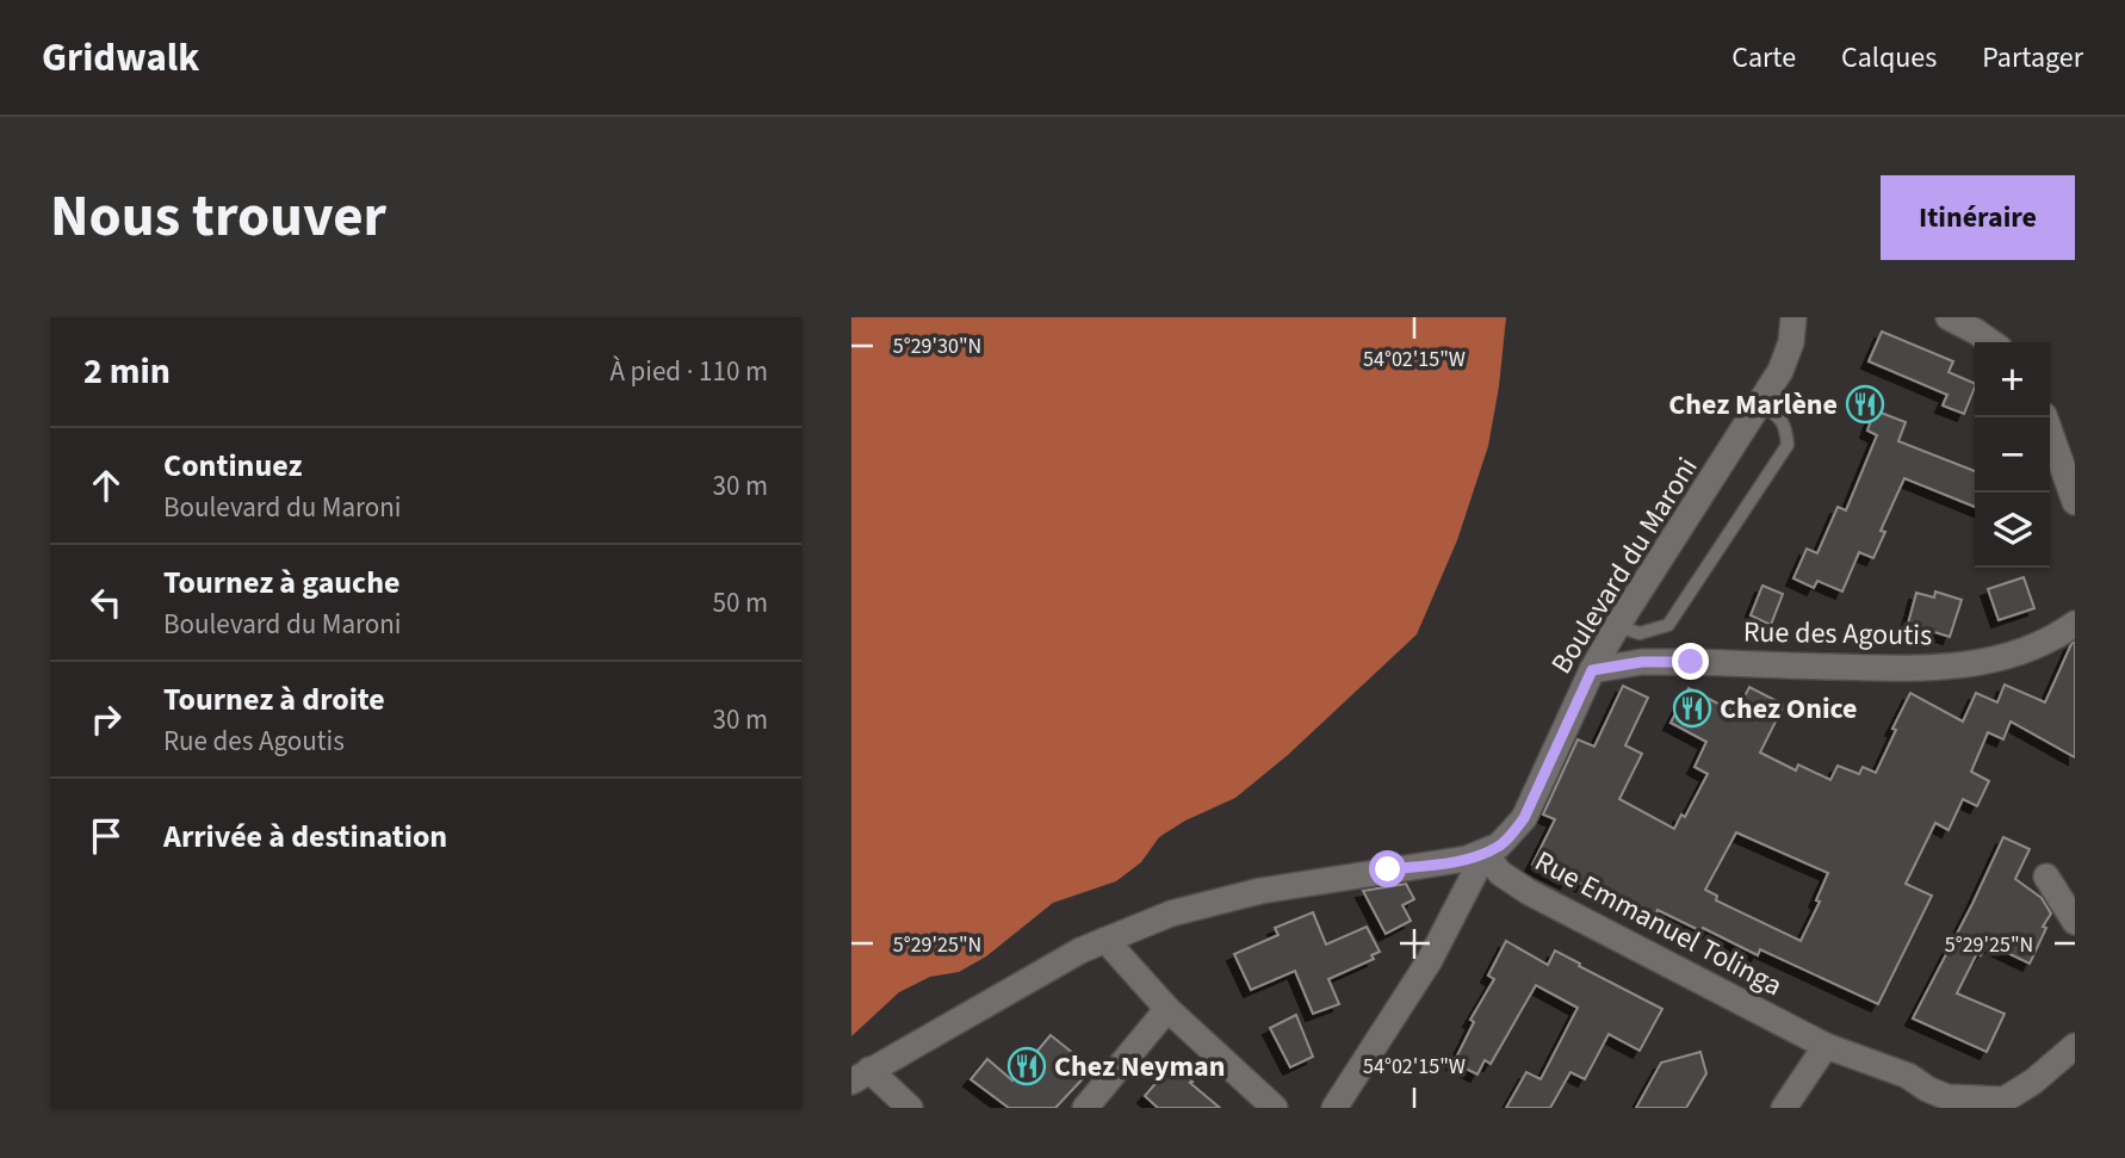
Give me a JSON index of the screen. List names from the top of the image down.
{
  "streets": {
    "street": ["Boulevard du Maroni", "Rue des Agoutis", "Rue Emmanuel Tolinga"]
  },
  "crossings": [
    ["Boulevard du Maroni", "Rue des Agoutis"],
    ["Boulevard du Maroni", "Rue Emmanuel Tolinga"]
  ],
  "places": {
    "restaurant": ["Chez Marlène", "Chez Onice", "Chez Neyman"]
  },
  "page": {
    "header": "Gridwalk",
    "nav": ["Carte", "Calques", "Partager"],
    "title": "Nous trouver",
    "buttons": "Itinéraire",
    "heading": ["2 min", "À pied · 110 m"],
    "map_buttons": ["+", "−"],
    "list": [
      ["Continuez", "Boulevard du Maroni", "30 m"],
      ["Tournez à gauche", "Boulevard du Maroni", "50 m"],
      ["Tournez à droite", "Rue des Agoutis", "30 m"],
      "Arrivée à destination"
    ]
  },
  "coordinates": ["5°29'30\"N", "54°02'15\"W", "5°29'25\"N"]
}
